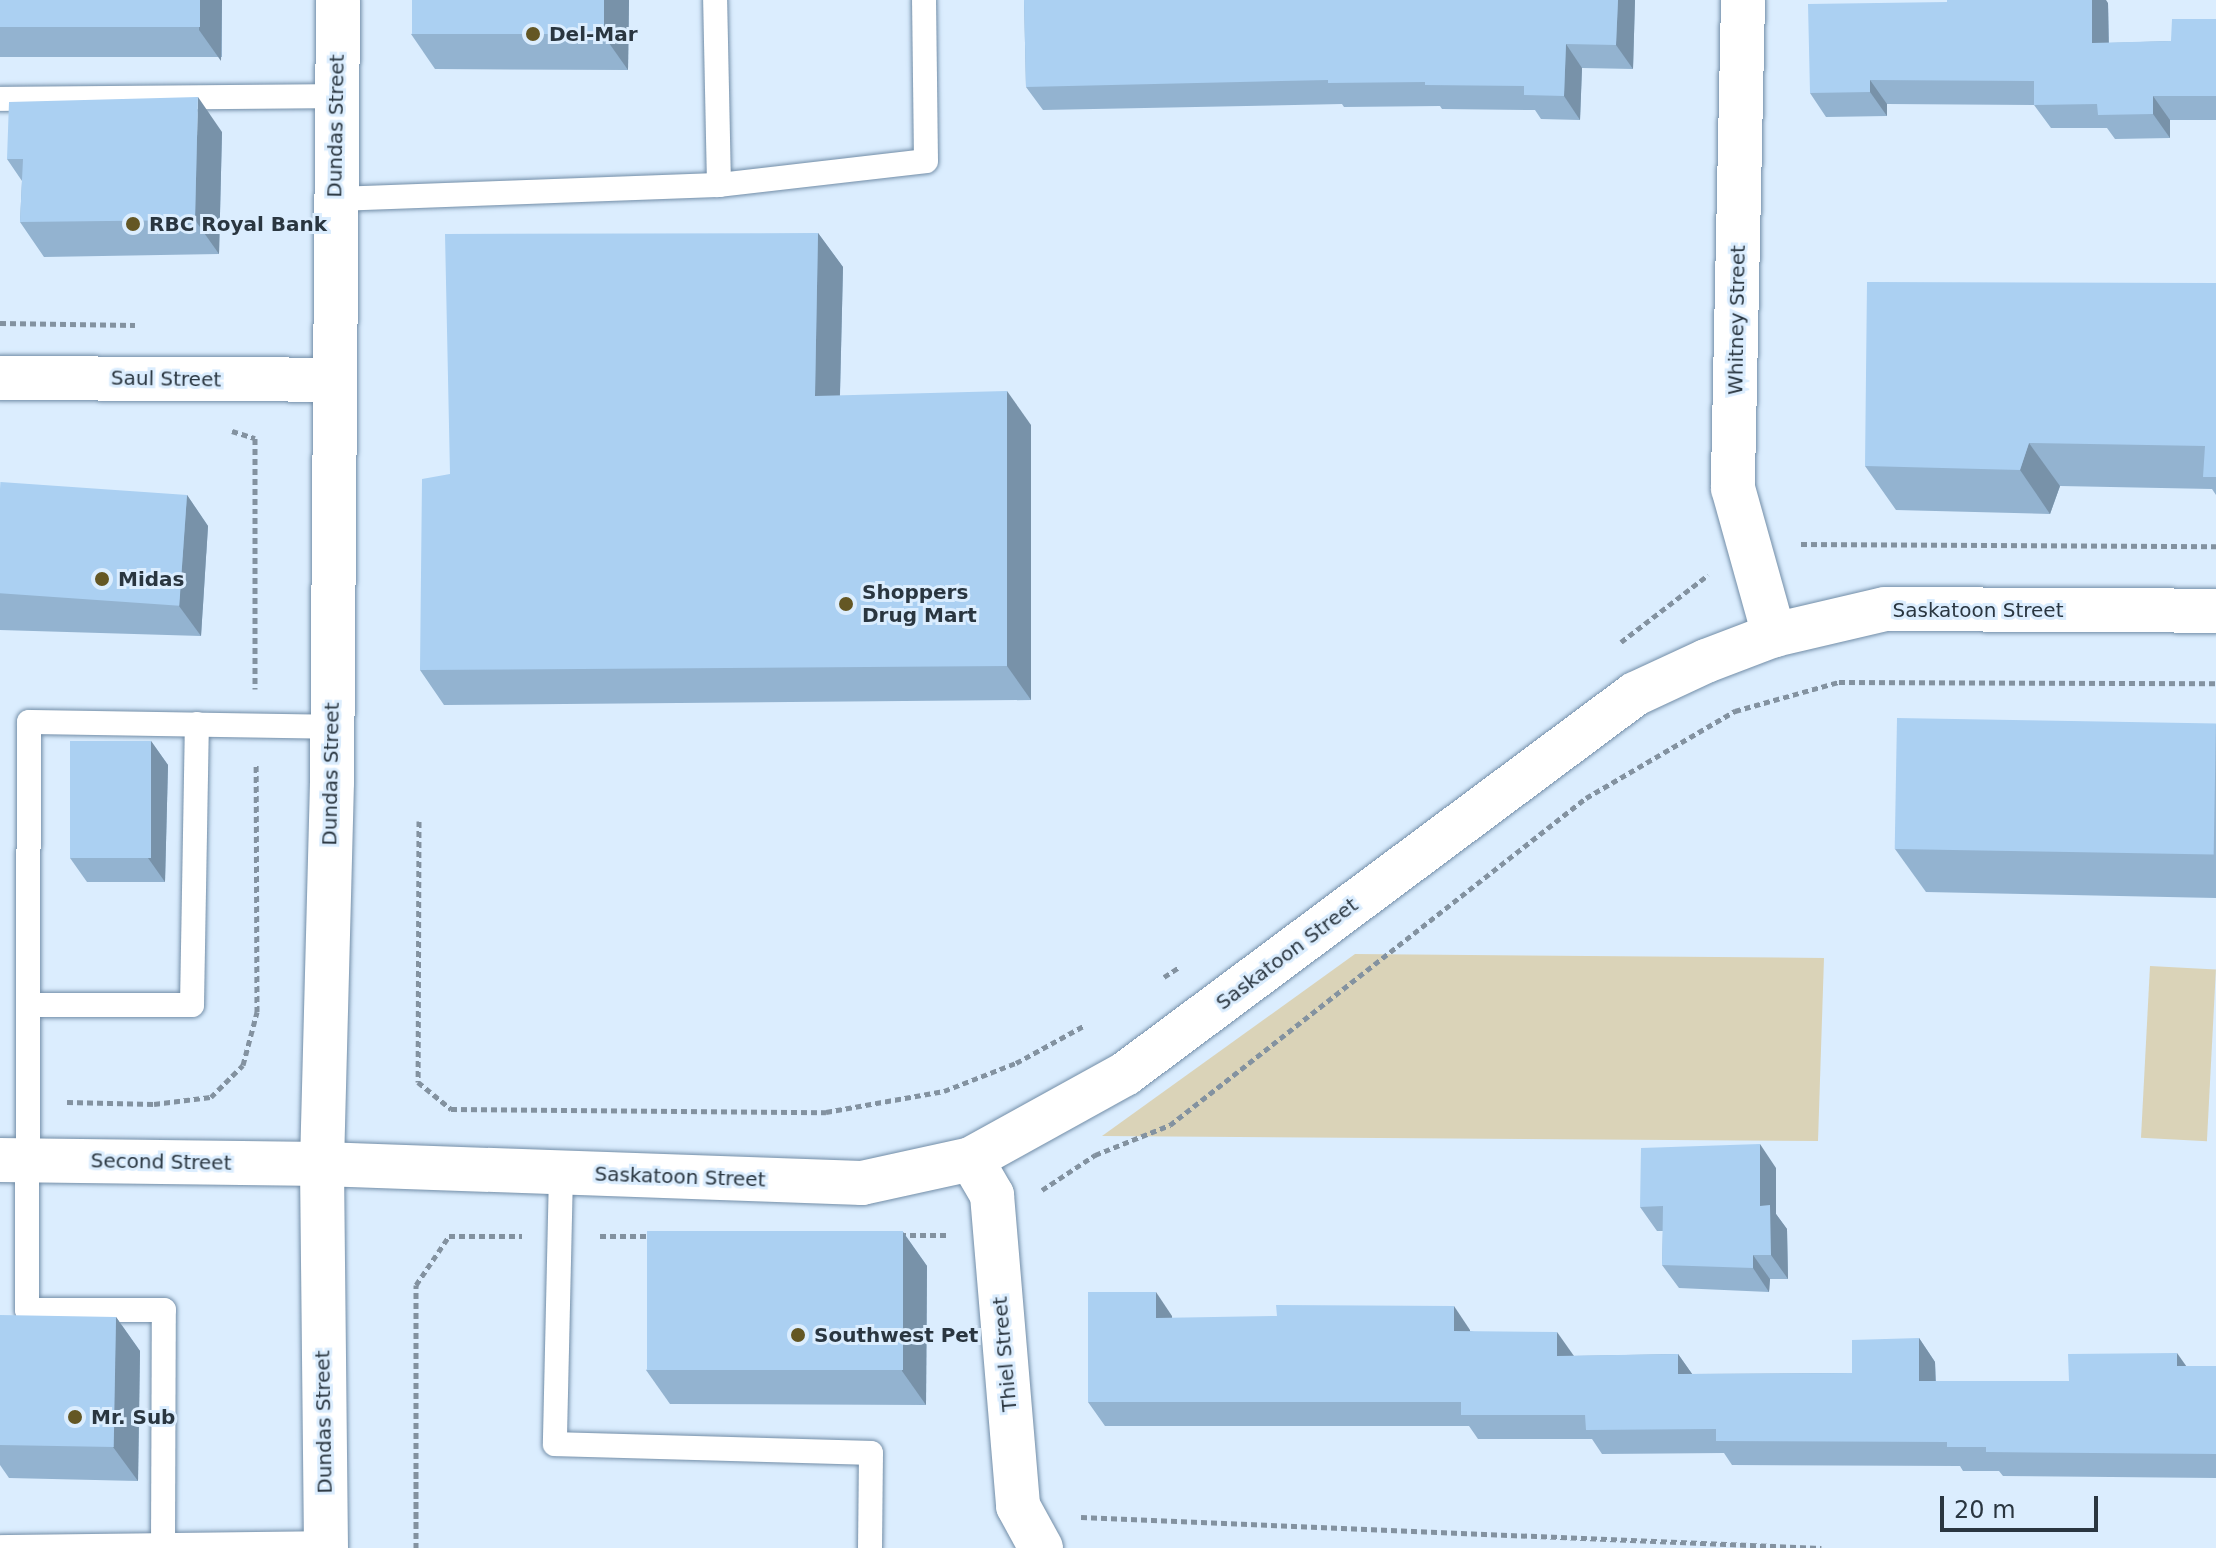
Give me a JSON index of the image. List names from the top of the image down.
{
  "streets": {
    "street": [
      "Dundas Street",
      "Whitney Street",
      "Saul Street",
      "Saskatoon Street",
      "Second Street",
      "Thiel Street"
    ]
  },
  "crossings": [
    ["Dundas Street", "Saul Street"],
    ["Dundas Street", "Saskatoon Street"],
    ["Dundas Street", "Second Street"],
    ["Whitney Street", "Saskatoon Street"],
    ["Saskatoon Street", "Second Street"],
    ["Saskatoon Street", "Thiel Street"]
  ],
  "places": [
    "Del-Mar",
    "RBC Royal Bank",
    "Midas",
    "Shoppers Drug Mart",
    "Southwest Pet",
    "Mr. Sub"
  ],
  "scale_bar": "20 m"
}
